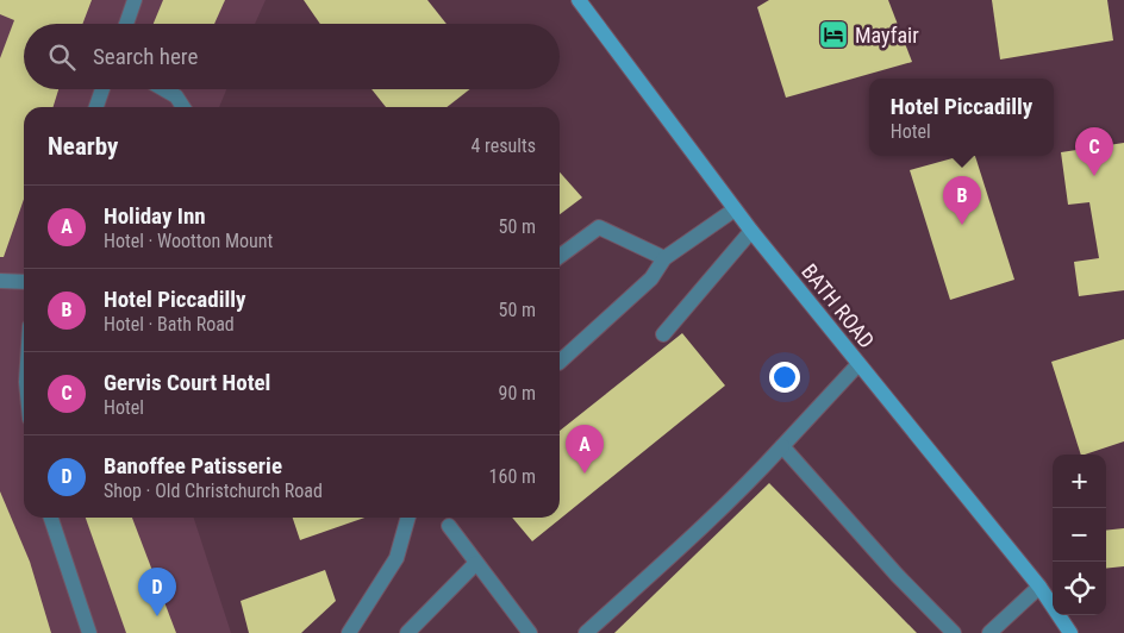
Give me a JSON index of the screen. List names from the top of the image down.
{
  "streets": {
    "main road": ["BATH ROAD"]
  },
  "places": {
    "hotel": ["Mayfair"]
  },
  "page": {
    "search": "Search here",
    "popup": ["Hotel Piccadilly", "Hotel"],
    "heading": ["Nearby", "4 results"],
    "pins": [
      "C",
      "B",
      "A",
      "D"
    ],
    "list": [
      {
        "mark": "A",
        "name": "Holiday Inn",
        "note": "Hotel · Wootton Mount",
        "value": "50 m"
      },
      {
        "mark": "B",
        "name": "Hotel Piccadilly",
        "note": "Hotel · Bath Road",
        "value": "50 m"
      },
      {
        "mark": "C",
        "name": "Gervis Court Hotel",
        "note": "Hotel",
        "value": "90 m"
      },
      {
        "mark": "D",
        "name": "Banoffee Patisserie",
        "note": "Shop · Old Christchurch Road",
        "value": "160 m"
      }
    ],
    "map_buttons": ["+", "−"]
  }
}
